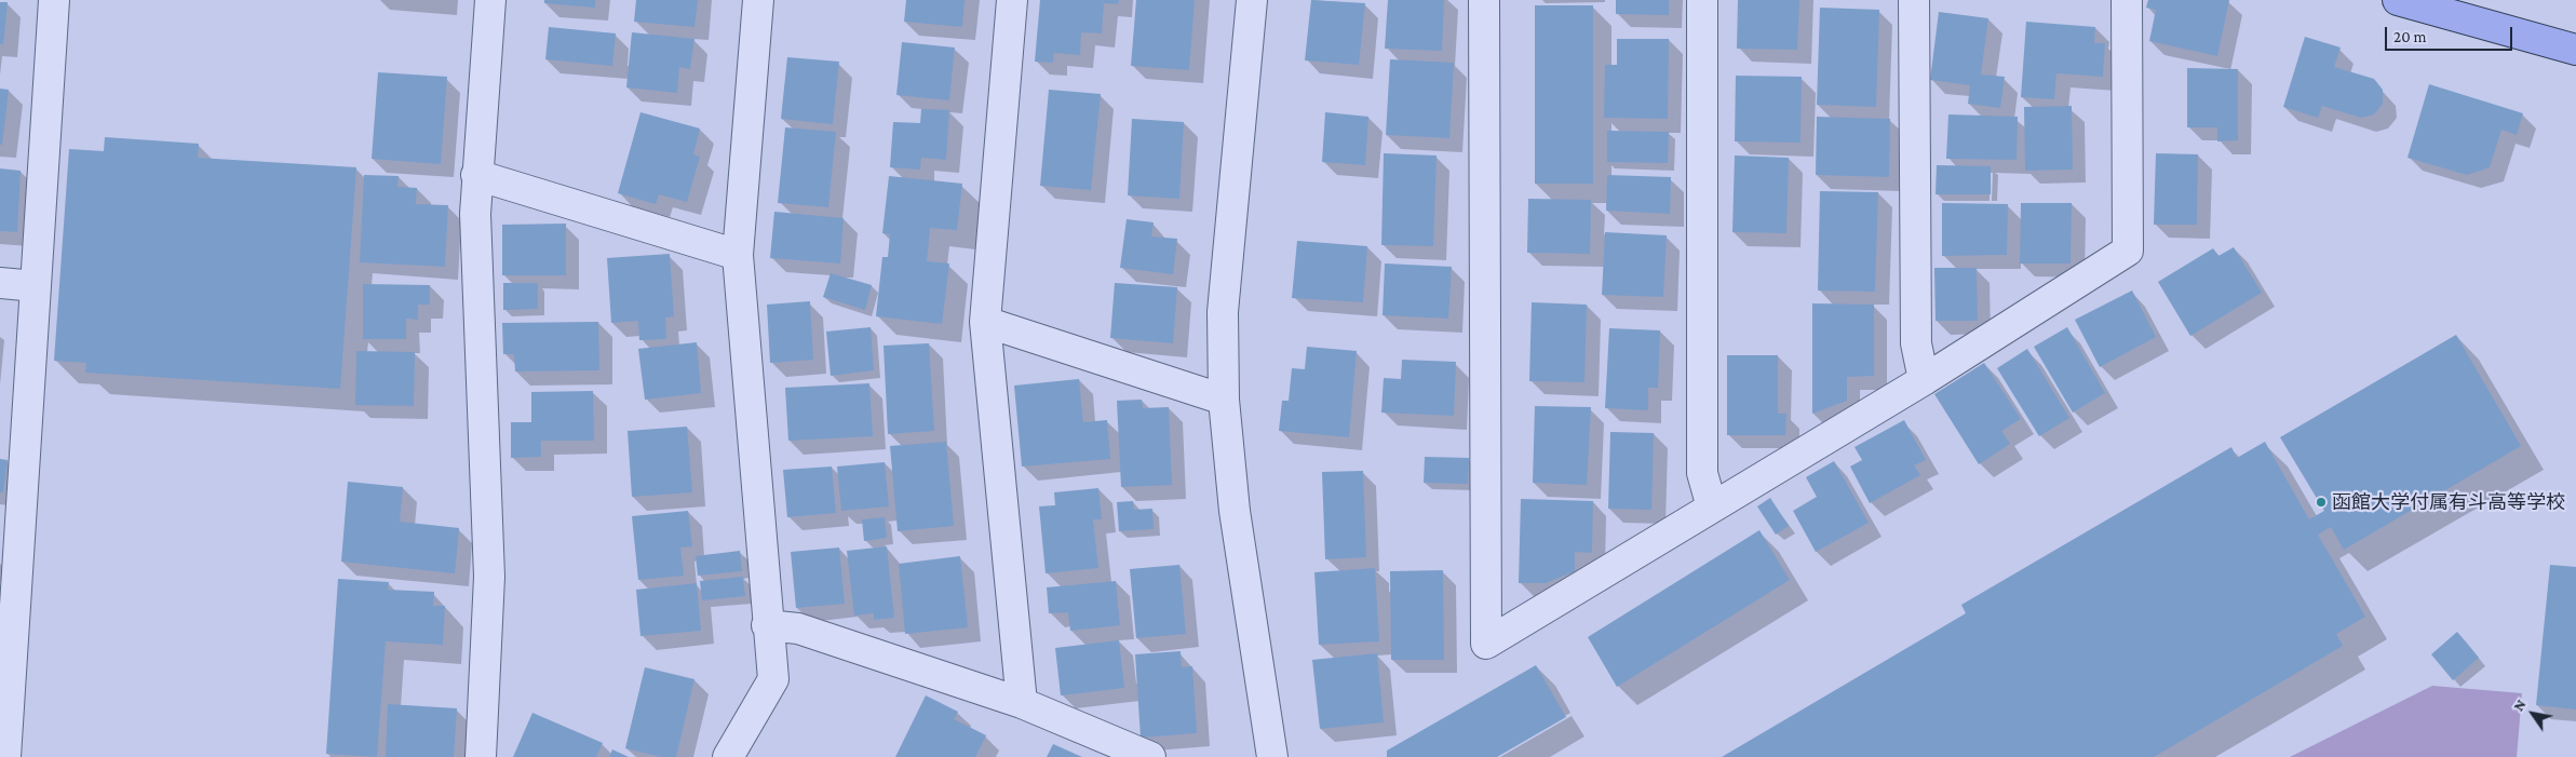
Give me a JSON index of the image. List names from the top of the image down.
{
  "places": ["函館大学付属有斗高等学校"],
  "scale_bar": "20 m",
  "north": "top left"
}
